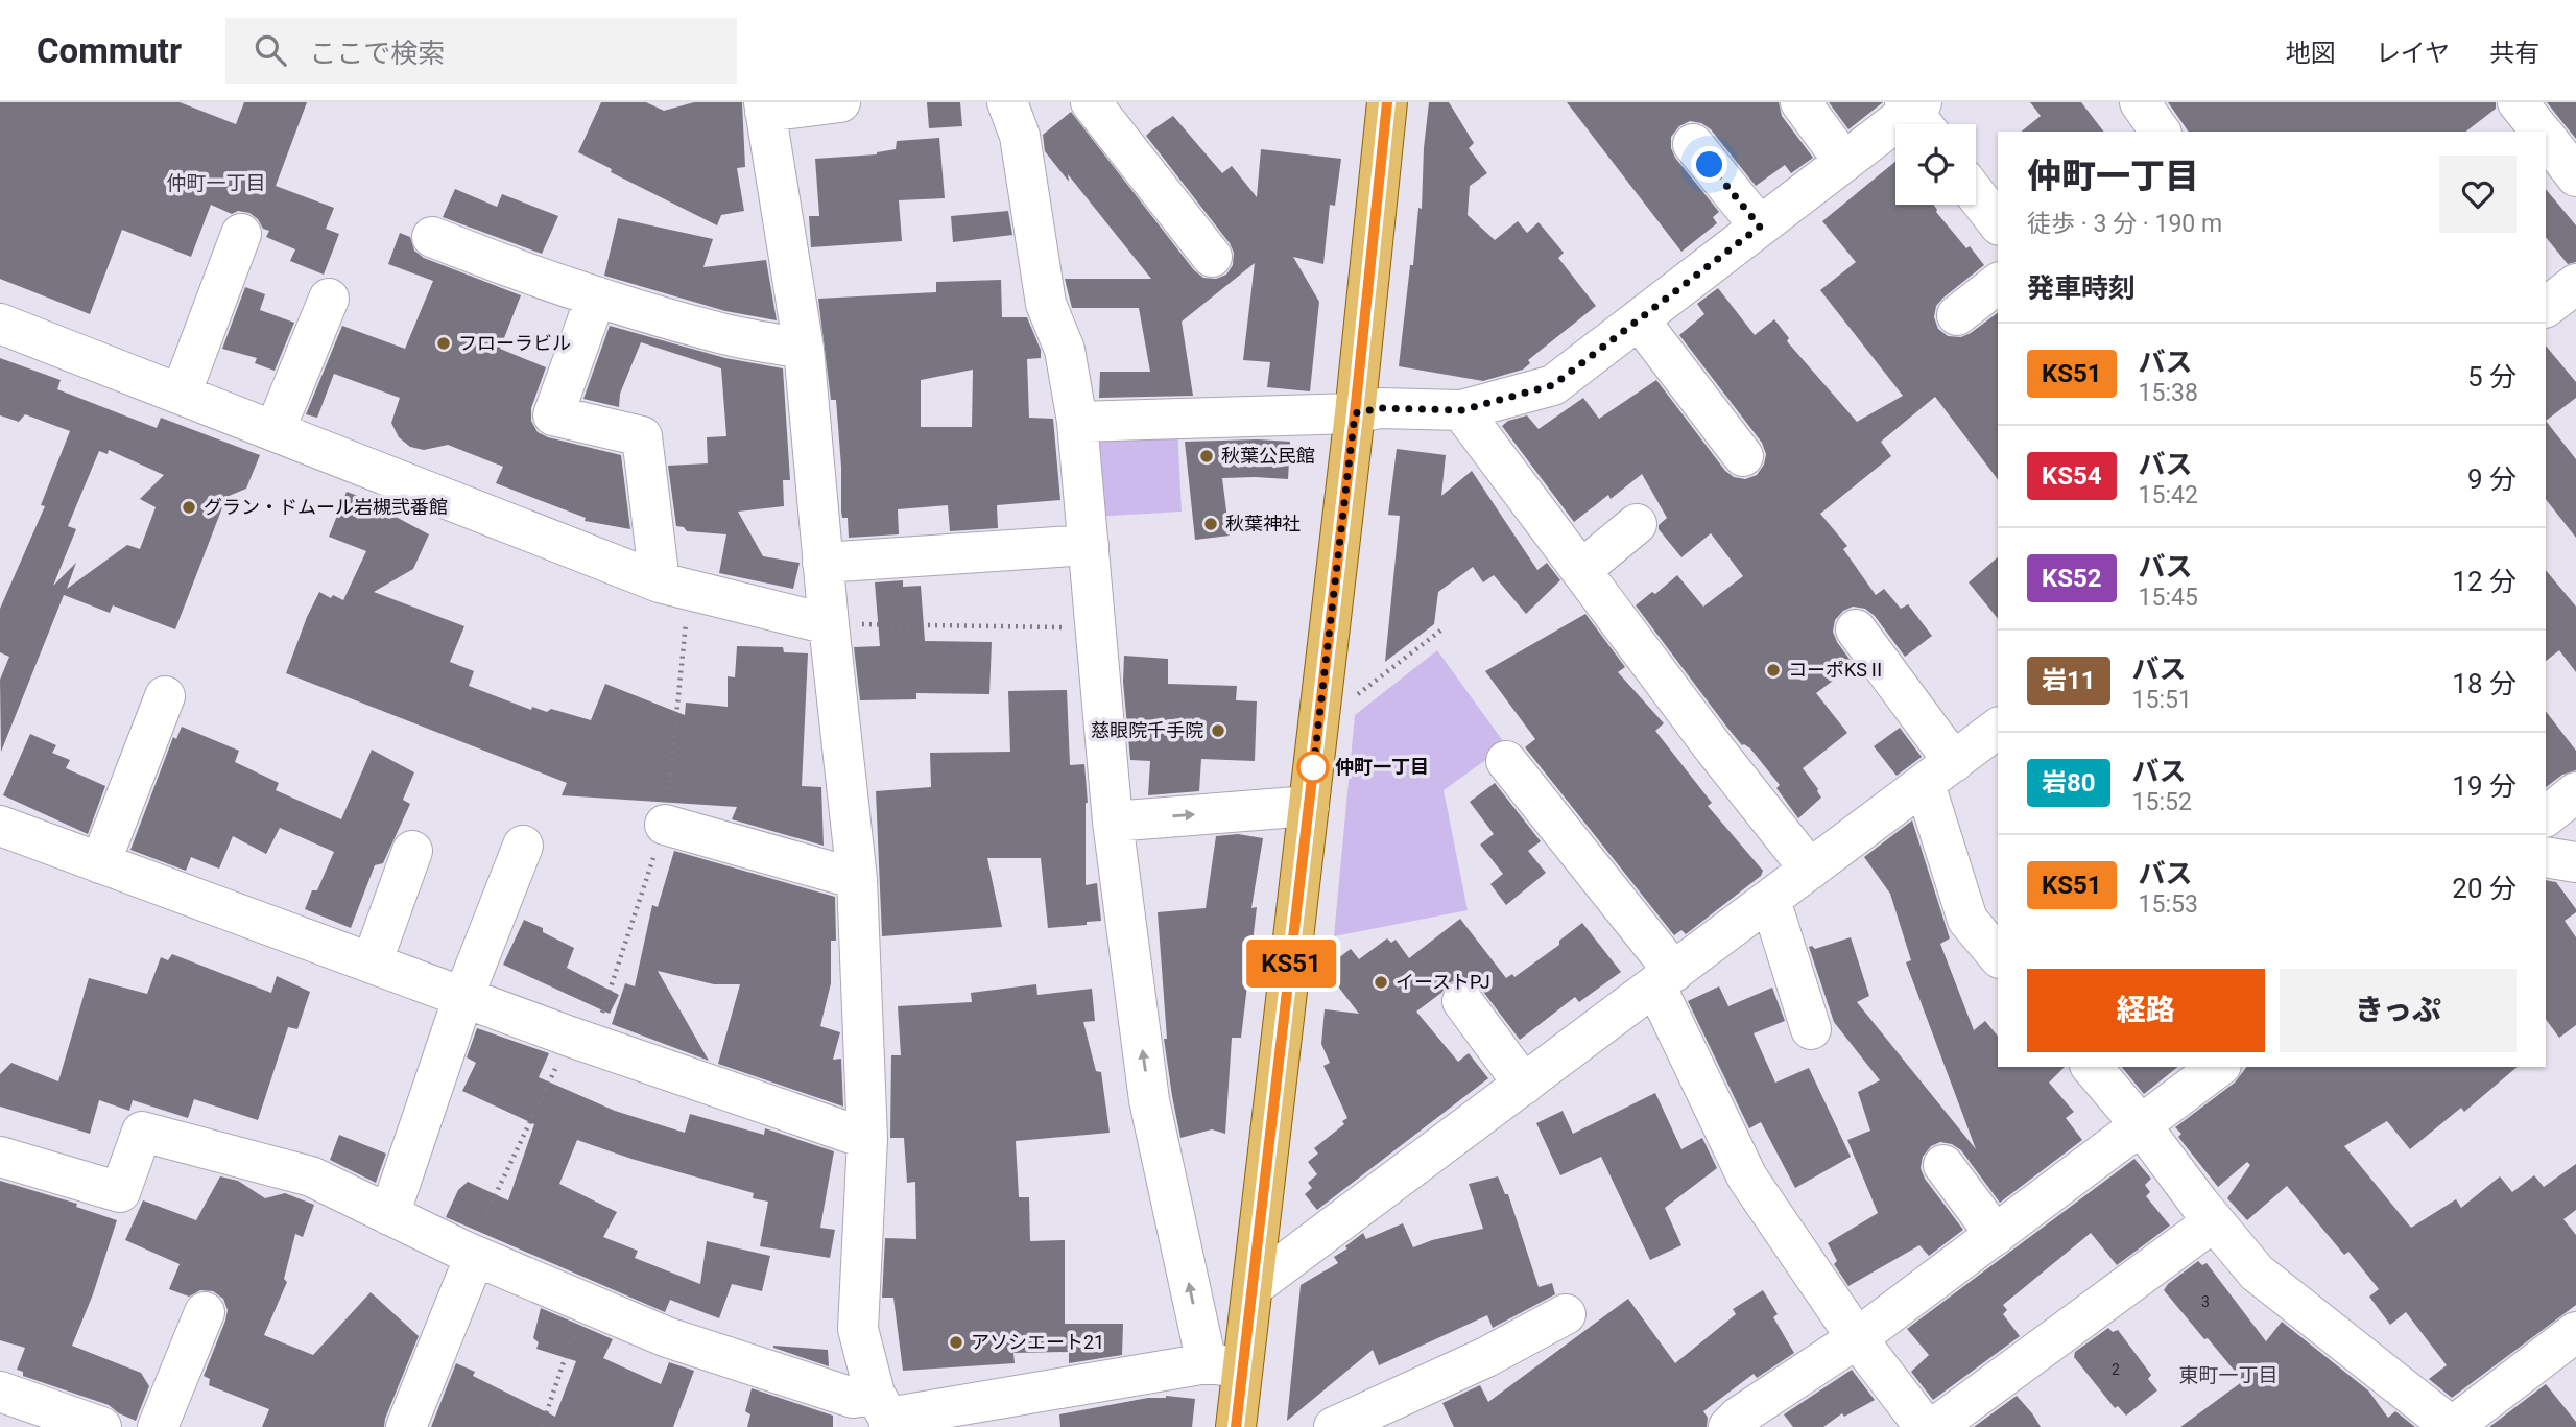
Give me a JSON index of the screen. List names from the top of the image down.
{
  "districts": ["仲町一丁目", "東町一丁目"],
  "places": [
    "フローラビル",
    "秋葉公民館",
    "グラン・ドムール岩槻弐番館",
    "秋葉神社",
    "コーポKSⅡ",
    "慈眼院千手院",
    "仲町一丁目",
    "イーストPJ",
    "アソシエート21"
  ],
  "lines": ["bus line KS51"],
  "house_numbers": ["3", "2"],
  "page": {
    "header": "Commutr",
    "search": "ここで検索",
    "nav": ["地図", "レイヤ", "共有"],
    "on_map": "KS51",
    "heading": [
      ["仲町一丁目", "徒歩 · 3 分 · 190 m"],
      "発車時刻"
    ],
    "list": [
      {
        "mark": "KS51",
        "name": "バス",
        "note": "15:38",
        "value": "5 分"
      },
      {
        "mark": "KS54",
        "name": "バス",
        "note": "15:42",
        "value": "9 分"
      },
      {
        "mark": "KS52",
        "name": "バス",
        "note": "15:45",
        "value": "12 分"
      },
      {
        "mark": "岩11",
        "name": "バス",
        "note": "15:51",
        "value": "18 分"
      },
      {
        "mark": "岩80",
        "name": "バス",
        "note": "15:52",
        "value": "19 分"
      },
      {
        "mark": "KS51",
        "name": "バス",
        "note": "15:53",
        "value": "20 分"
      }
    ],
    "buttons": ["経路", "きっぷ"]
  }
}
